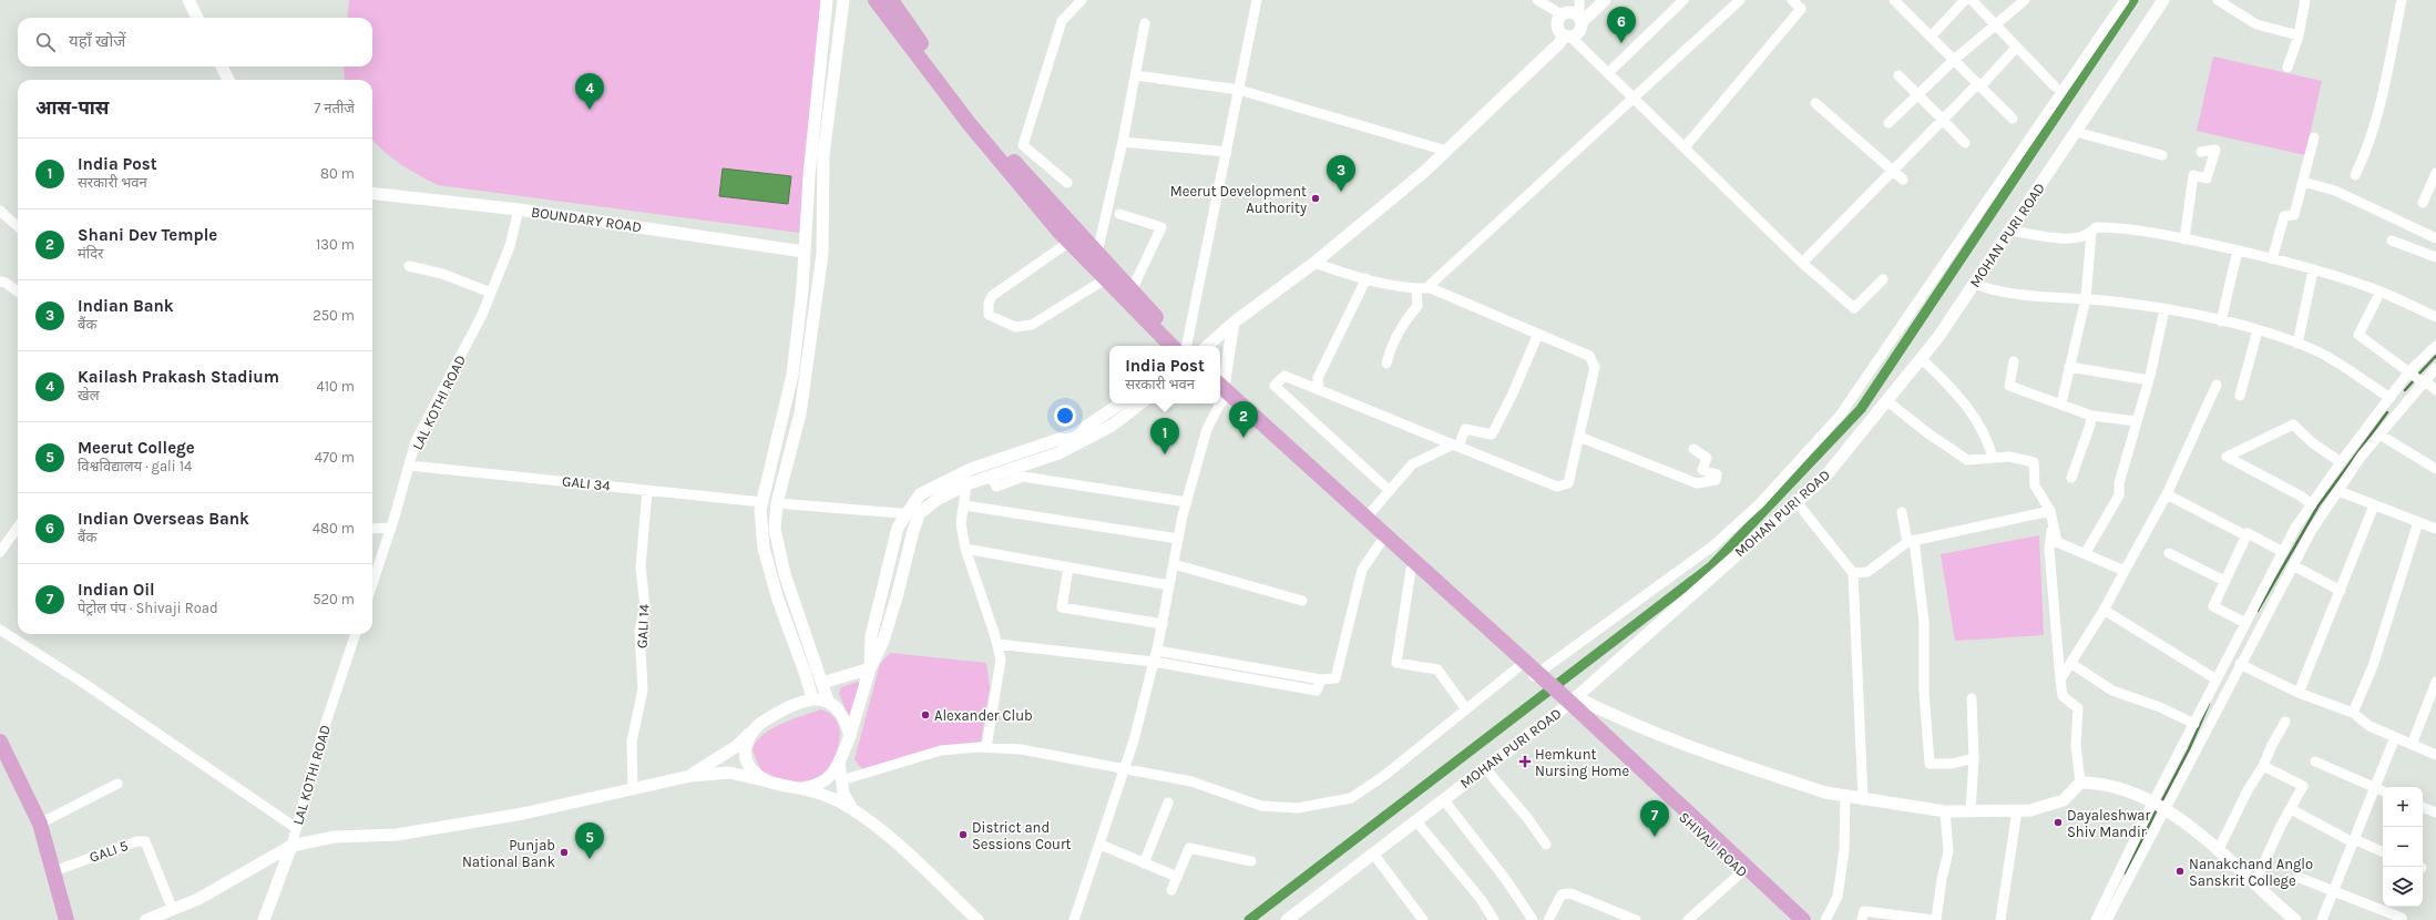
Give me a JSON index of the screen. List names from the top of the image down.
{
  "streets": {
    "main road": ["SHIVAJI ROAD"],
    "street": [
      "BOUNDARY ROAD",
      "MOHAN PURI ROAD",
      "LAL KOTHI ROAD",
      "GALI 34",
      "GALI 14",
      "GALI 5"
    ]
  },
  "crossings": [
    ["BOUNDARY ROAD", "LAL KOTHI ROAD"],
    ["MOHAN PURI ROAD", "SHIVAJI ROAD"],
    ["LAL KOTHI ROAD", "GALI 34"],
    ["GALI 34", "GALI 14"]
  ],
  "places": {
    "other": [
      "Meerut Development Authority",
      "Alexander Club",
      "Dayaleshwar Shiv Mandir",
      "District and Sessions Court",
      "Punjab National Bank",
      "Nanakchand Anglo Sanskrit College"
    ],
    "health": ["Hemkunt Nursing Home"]
  },
  "page": {
    "pins": [
      "6",
      "4",
      "3",
      "2",
      "1",
      "7",
      "5"
    ],
    "search": "यहाँ खोजें",
    "heading": ["आस-पास", "7 नतीजे"],
    "list": [
      {
        "mark": "1",
        "name": "India Post",
        "note": "सरकारी भवन",
        "value": "80 m"
      },
      {
        "mark": "2",
        "name": "Shani Dev Temple",
        "note": "मंदिर",
        "value": "130 m"
      },
      {
        "mark": "3",
        "name": "Indian Bank",
        "note": "बैंक",
        "value": "250 m"
      },
      {
        "mark": "4",
        "name": "Kailash Prakash Stadium",
        "note": "खेल",
        "value": "410 m"
      },
      {
        "mark": "5",
        "name": "Meerut College",
        "note": "विश्वविद्यालय · gali 14",
        "value": "470 m"
      },
      {
        "mark": "6",
        "name": "Indian Overseas Bank",
        "note": "बैंक",
        "value": "480 m"
      },
      {
        "mark": "7",
        "name": "Indian Oil",
        "note": "पेट्रोल पंप · Shivaji Road",
        "value": "520 m"
      }
    ],
    "popup": ["India Post", "सरकारी भवन"],
    "map_buttons": ["+", "−"]
  }
}
